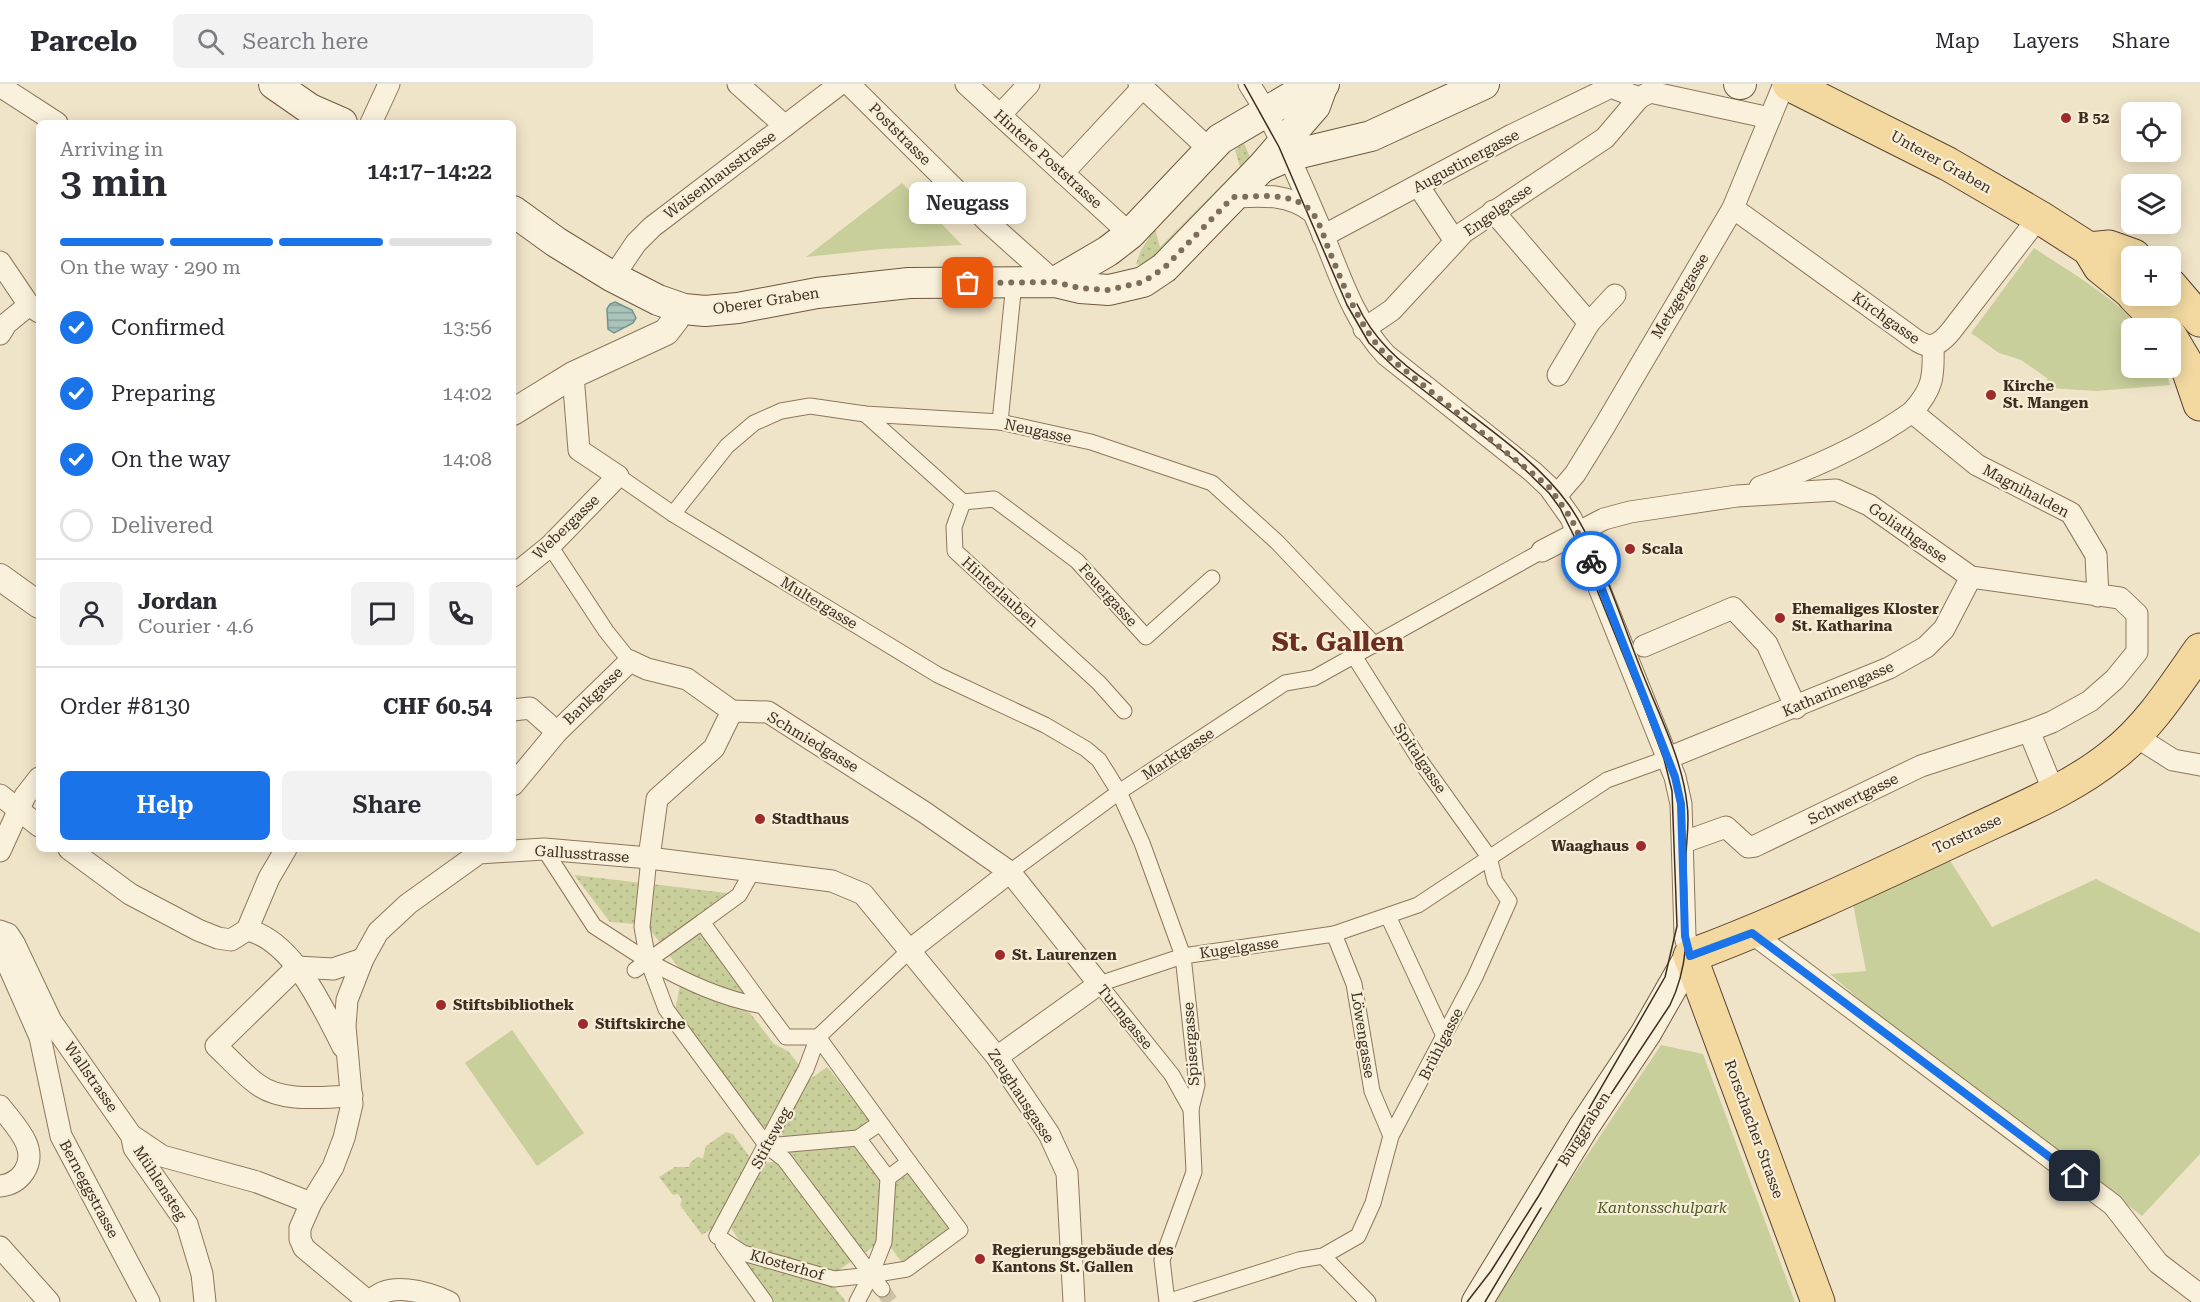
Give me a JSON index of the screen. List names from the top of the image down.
{
  "streets": {
    "main road": [
      "Unterer Graben",
      "Oberer Graben",
      "Torstrasse",
      "Burggraben",
      "Rorschacher Strasse"
    ],
    "street": [
      "Poststrasse",
      "Hintere Poststrasse",
      "Augustinergasse",
      "Waisenhausstrasse",
      "Engelgasse",
      "Metzgergasse",
      "Kirchgasse",
      "Neugasse",
      "Magnihalden",
      "Webergasse",
      "Goliathgasse",
      "Hinterlauben",
      "Feuergasse",
      "Multergasse",
      "Katharinengasse",
      "Bankgasse",
      "Schmiedgasse",
      "Marktgasse",
      "Spitalgasse",
      "Schwertgasse",
      "Gallusstrasse",
      "Kugelgasse",
      "Turmgasse",
      "Löwengasse",
      "Spisergasse",
      "Brühlgasse",
      "Wallstrasse",
      "Zeughausgasse",
      "Stiftsweg",
      "Mühlensteg",
      "Berneggstrasse",
      "Klosterhof"
    ]
  },
  "crossings": [
    ["Poststrasse", "Oberer Graben"],
    ["Hintere Poststrasse", "Oberer Graben"],
    ["Augustinergasse", "Engelgasse"],
    ["Augustinergasse", "Metzgergasse"],
    ["Unterer Graben", "Kirchgasse"],
    ["Waisenhausstrasse", "Oberer Graben"],
    ["Metzgergasse", "Kirchgasse"],
    ["Neugasse", "Multergasse"],
    ["Neugasse", "Marktgasse"],
    ["Magnihalden", "Goliathgasse"],
    ["Magnihalden", "Schwertgasse"],
    ["Webergasse", "Multergasse"],
    ["Goliathgasse", "Katharinengasse"],
    ["Goliathgasse", "Marktgasse"],
    ["Goliathgasse", "Schwertgasse"],
    ["Hinterlauben", "Feuergasse"],
    ["Multergasse", "Marktgasse"],
    ["Multergasse", "Spisergasse"],
    ["Schmiedgasse", "Marktgasse"],
    ["Schmiedgasse", "Turmgasse"],
    ["Marktgasse", "Spitalgasse"],
    ["Marktgasse", "Gallusstrasse"],
    ["Marktgasse", "Turmgasse"],
    ["Marktgasse", "Spisergasse"],
    ["Marktgasse", "Zeughausgasse"],
    ["Marktgasse", "Stiftsweg"],
    ["Marktgasse", "Klosterhof"],
    ["Spitalgasse", "Kugelgasse"],
    ["Spitalgasse", "Brühlgasse"],
    ["Torstrasse", "Burggraben"],
    ["Torstrasse", "Rorschacher Strasse"],
    ["Gallusstrasse", "Wallstrasse"],
    ["Gallusstrasse", "Zeughausgasse"],
    ["Kugelgasse", "Turmgasse"],
    ["Kugelgasse", "Löwengasse"],
    ["Kugelgasse", "Spisergasse"],
    ["Kugelgasse", "Brühlgasse"],
    ["Kugelgasse", "Zeughausgasse"],
    ["Turmgasse", "Spisergasse"],
    ["Löwengasse", "Brühlgasse"],
    ["Spisergasse", "Brühlgasse"],
    ["Wallstrasse", "Mühlensteg"],
    ["Wallstrasse", "Berneggstrasse"],
    ["Burggraben", "Rorschacher Strasse"],
    ["Stiftsweg", "Klosterhof"]
  ],
  "districts": ["St. Gallen"],
  "parks": ["Kantonsschulpark"],
  "places": [
    "B 52",
    "Neugass",
    "Kirche St. Mangen",
    "Scala",
    "Ehemaliges Kloster St. Katharina",
    "Stadthaus",
    "Waaghaus",
    "St. Laurenzen",
    "Stiftsbibliothek",
    "Stiftskirche",
    "Regierungsgebäude des Kantons St. Gallen"
  ],
  "page": {
    "header": "Parcelo",
    "search": "Search here",
    "nav": ["Map", "Layers", "Share"],
    "map_buttons": ["+", "−"],
    "heading": ["3 min", "Arriving in", "14:17–14:22"],
    "panel": [
      "Jordan",
      "Courier · 4.6",
      "Order #8130",
      "CHF 60.54"
    ],
    "bubble": "Neugass",
    "bar": "On the way · 290 m",
    "list": [
      ["Confirmed", "13:56"],
      ["Preparing", "14:02"],
      ["On the way", "14:08"],
      "Delivered"
    ],
    "buttons": ["Help", "Share"]
  }
}
